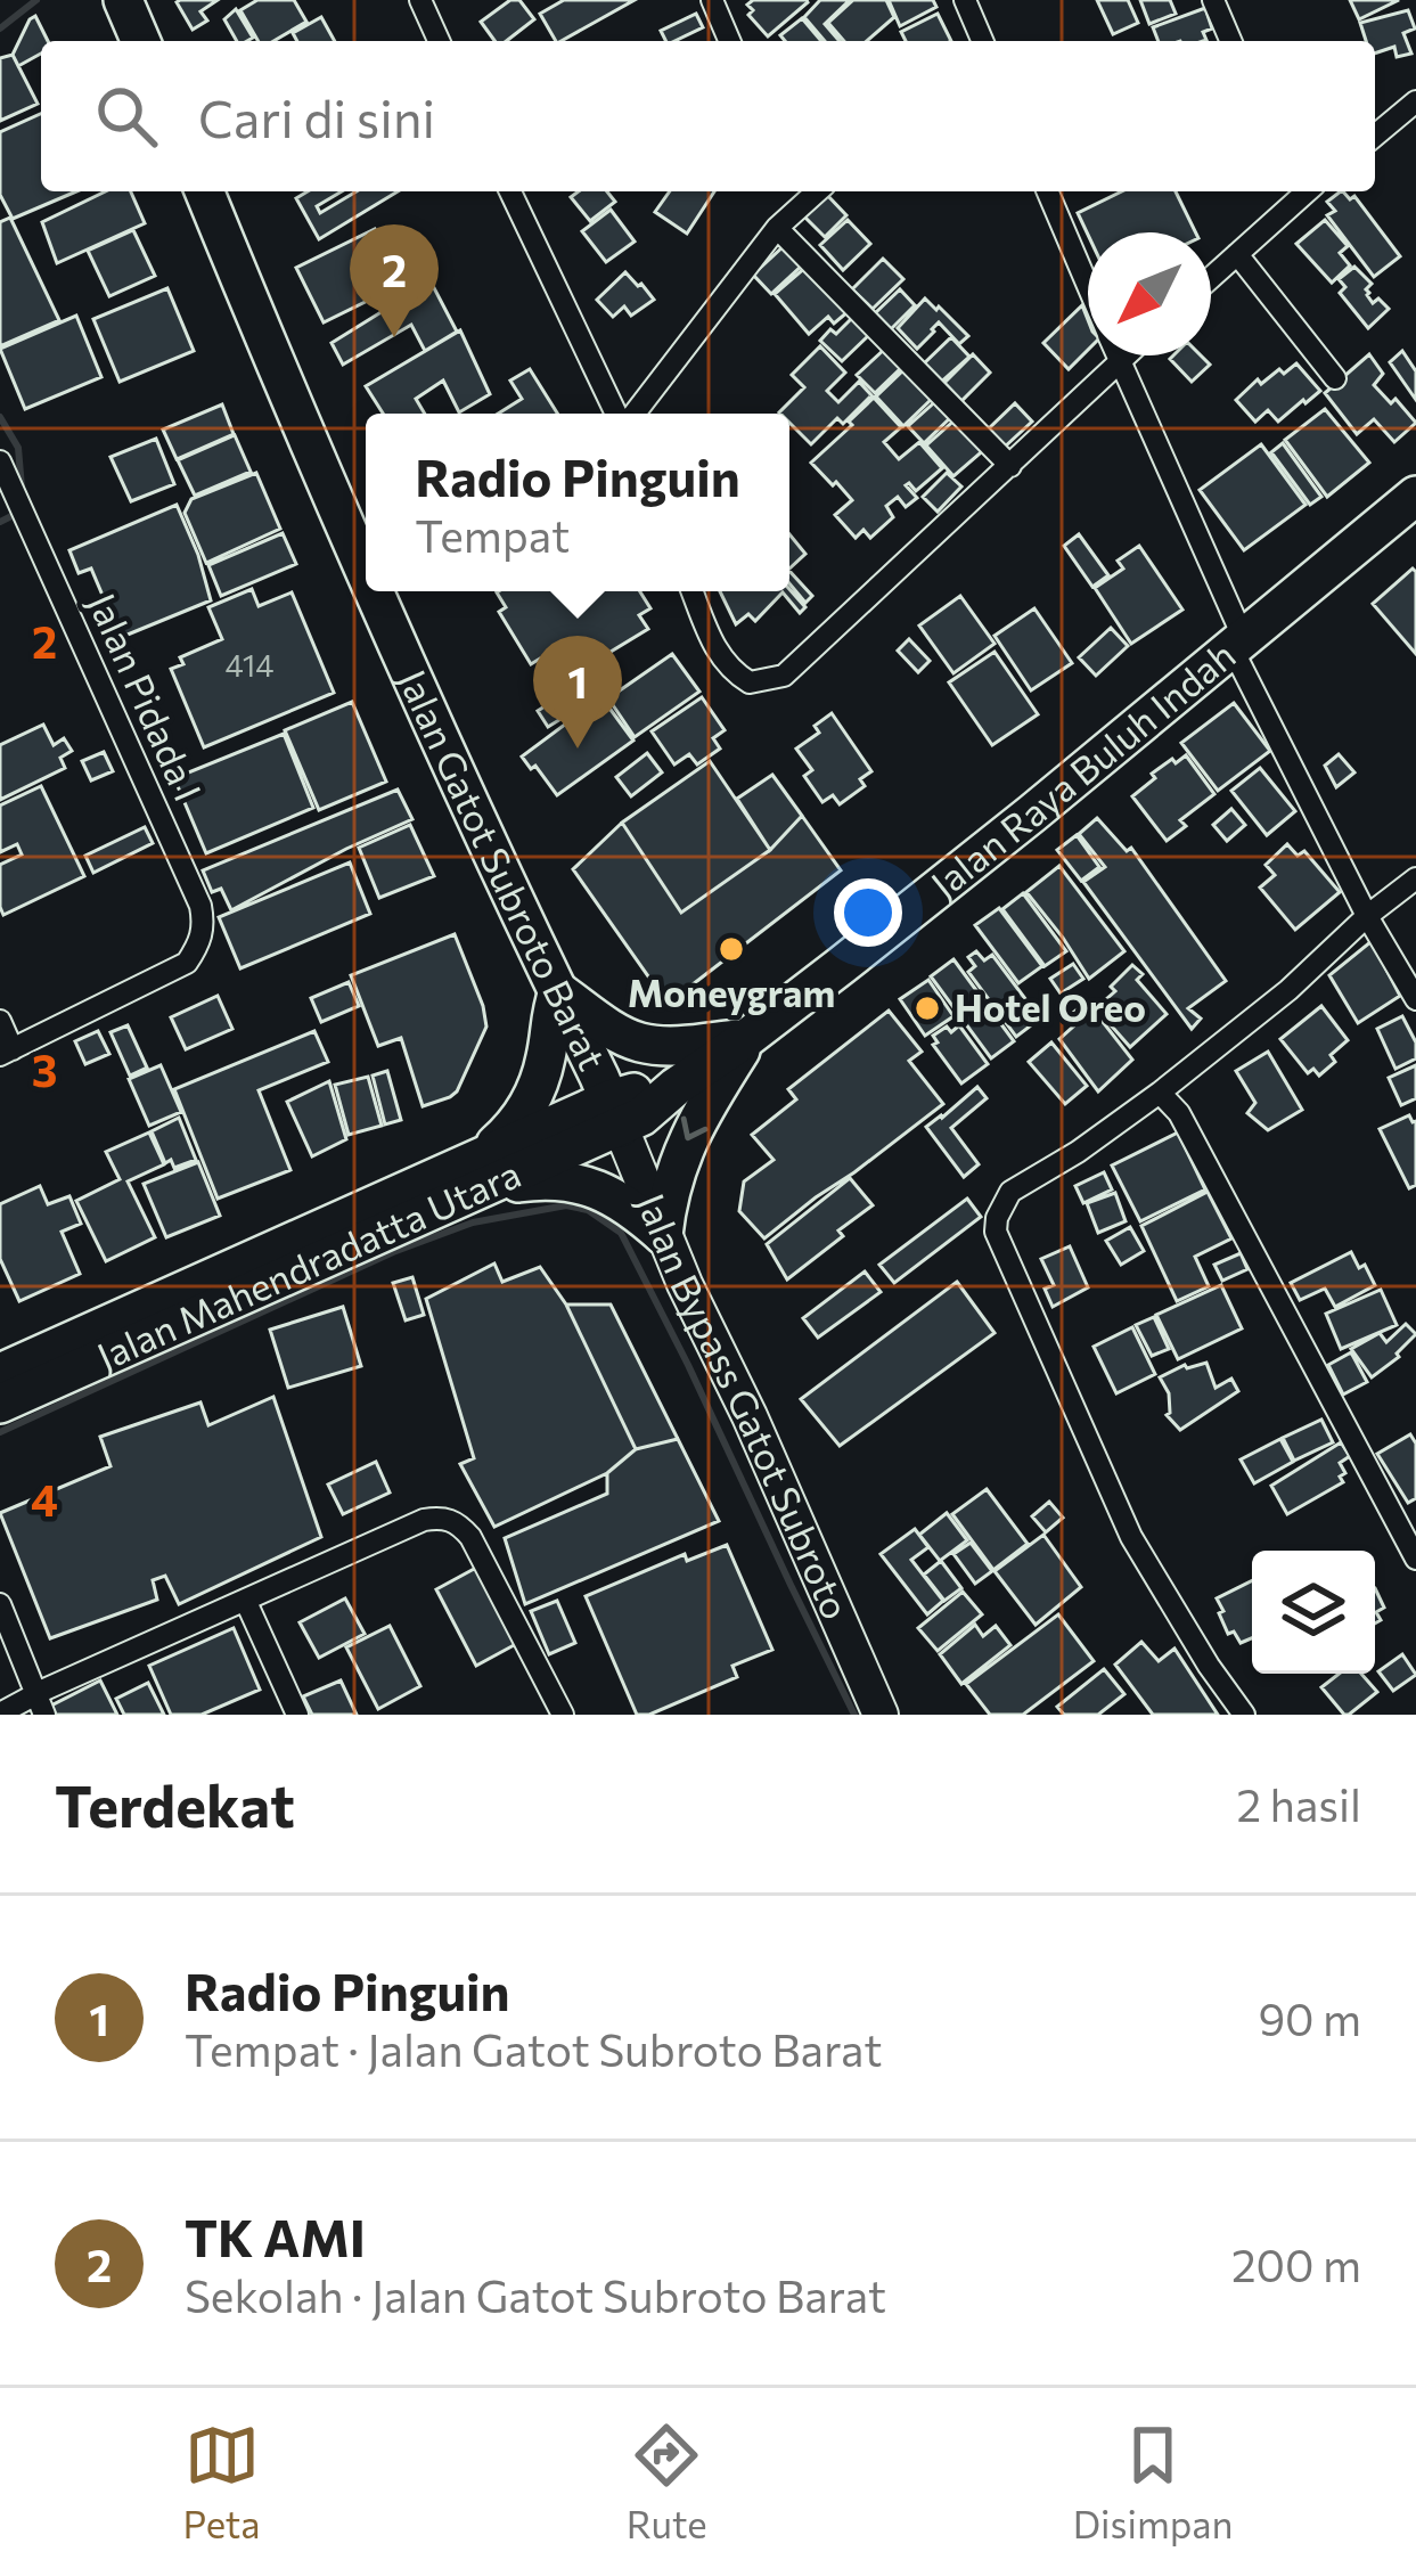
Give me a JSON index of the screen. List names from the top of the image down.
{
  "streets": {
    "highway": ["Jalan Raya Buluh Indah", "Jalan Gatot Subroto Barat", "Jalan Mahendradatta Utara"],
    "main road": ["Jalan Bypass Gatot Subroto"],
    "street": ["Jalan Pidada I"]
  },
  "crossings": [
    ["Jalan Raya Buluh Indah", "Jalan Gatot Subroto Barat"],
    ["Jalan Raya Buluh Indah", "Jalan Mahendradatta Utara"],
    ["Jalan Raya Buluh Indah", "Jalan Bypass Gatot Subroto"],
    ["Jalan Gatot Subroto Barat", "Jalan Mahendradatta Utara"],
    ["Jalan Gatot Subroto Barat", "Jalan Bypass Gatot Subroto"],
    ["Jalan Mahendradatta Utara", "Jalan Bypass Gatot Subroto"]
  ],
  "places": ["Moneygram", "Hotel Oreo"],
  "house_numbers": ["414"],
  "north": "bottom left",
  "page": {
    "search": "Cari di sini",
    "pins": ["2", "1"],
    "popup": ["Radio Pinguin", "Tempat"],
    "heading": ["Terdekat", "2 hasil"],
    "list": [
      {
        "mark": "1",
        "name": "Radio Pinguin",
        "note": "Tempat · Jalan Gatot Subroto Barat",
        "value": "90 m"
      },
      {
        "mark": "2",
        "name": "TK AMI",
        "note": "Sekolah · Jalan Gatot Subroto Barat",
        "value": "200 m"
      }
    ],
    "nav": ["Peta", "Rute", "Disimpan"]
  },
  "grid": {
    "rows": ["2", "3", "4"]
  }
}
